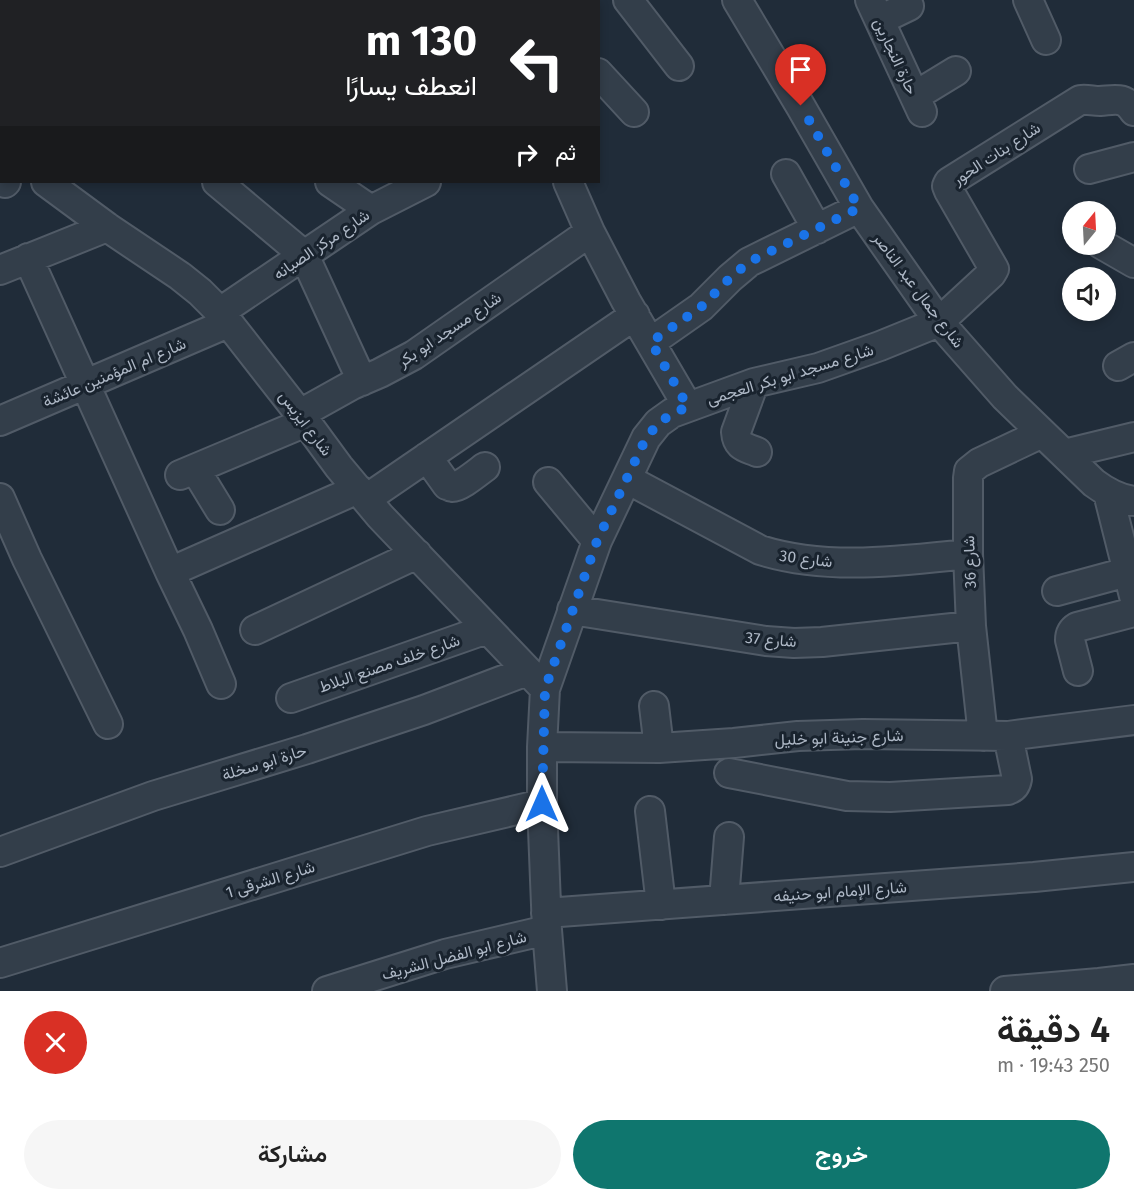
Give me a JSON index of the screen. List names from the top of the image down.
{
  "streets": {
    "street": [
      "حارة النجارين",
      "شارع بنات الحور",
      "شارع مركز الصيانه",
      "شارع جمال عبد الناصر",
      "شارع مسجد ابو بكر",
      "شارع ام المؤمنين عائشة",
      "شارع مسجد ابو بكر العجمى",
      "شارع ايزيس",
      "شارع 30",
      "شارع 36",
      "شارع 37",
      "شارع خلف مصنع البلاط",
      "شارع جنينة ابو خليل",
      "حارة ابو سخلة",
      "شارع الشرقى 1",
      "شارع الإمام ابو حنيفه",
      "شارع ابو الفضل الشريف"
    ]
  },
  "crossings": [
    ["شارع بنات الحور", "شارع جمال عبد الناصر"],
    ["شارع بنات الحور", "شارع مسجد ابو بكر العجمى"],
    ["شارع مركز الصيانه", "شارع ام المؤمنين عائشة"],
    ["شارع مركز الصيانه", "شارع ايزيس"],
    ["شارع جمال عبد الناصر", "شارع مسجد ابو بكر العجمى"],
    ["شارع جمال عبد الناصر", "شارع 36"],
    ["شارع مسجد ابو بكر", "شارع ايزيس"],
    ["شارع ام المؤمنين عائشة", "شارع ايزيس"],
    ["شارع مسجد ابو بكر العجمى", "شارع ايزيس"],
    ["شارع مسجد ابو بكر العجمى", "شارع 30"],
    ["شارع مسجد ابو بكر العجمى", "شارع 37"],
    ["شارع مسجد ابو بكر العجمى", "شارع جنينة ابو خليل"],
    ["شارع مسجد ابو بكر العجمى", "حارة ابو سخلة"],
    ["شارع مسجد ابو بكر العجمى", "شارع الشرقى 1"],
    ["شارع مسجد ابو بكر العجمى", "شارع الإمام ابو حنيفه"],
    ["شارع مسجد ابو بكر العجمى", "شارع ابو الفضل الشريف"],
    ["شارع ايزيس", "شارع خلف مصنع البلاط"],
    ["شارع ايزيس", "حارة ابو سخلة"],
    ["شارع 30", "شارع 36"],
    ["شارع 36", "شارع 37"],
    ["شارع 36", "شارع جنينة ابو خليل"],
    ["شارع الإمام ابو حنيفه", "شارع ابو الفضل الشريف"]
  ],
  "north": "top",
  "page": {
    "turn": ["130 m", "انعطف يسارًا"],
    "then": "ثم",
    "heading": ["4 دقيقة", "250 m · 19:43"],
    "buttons": ["خروج", "مشاركة"]
  }
}
